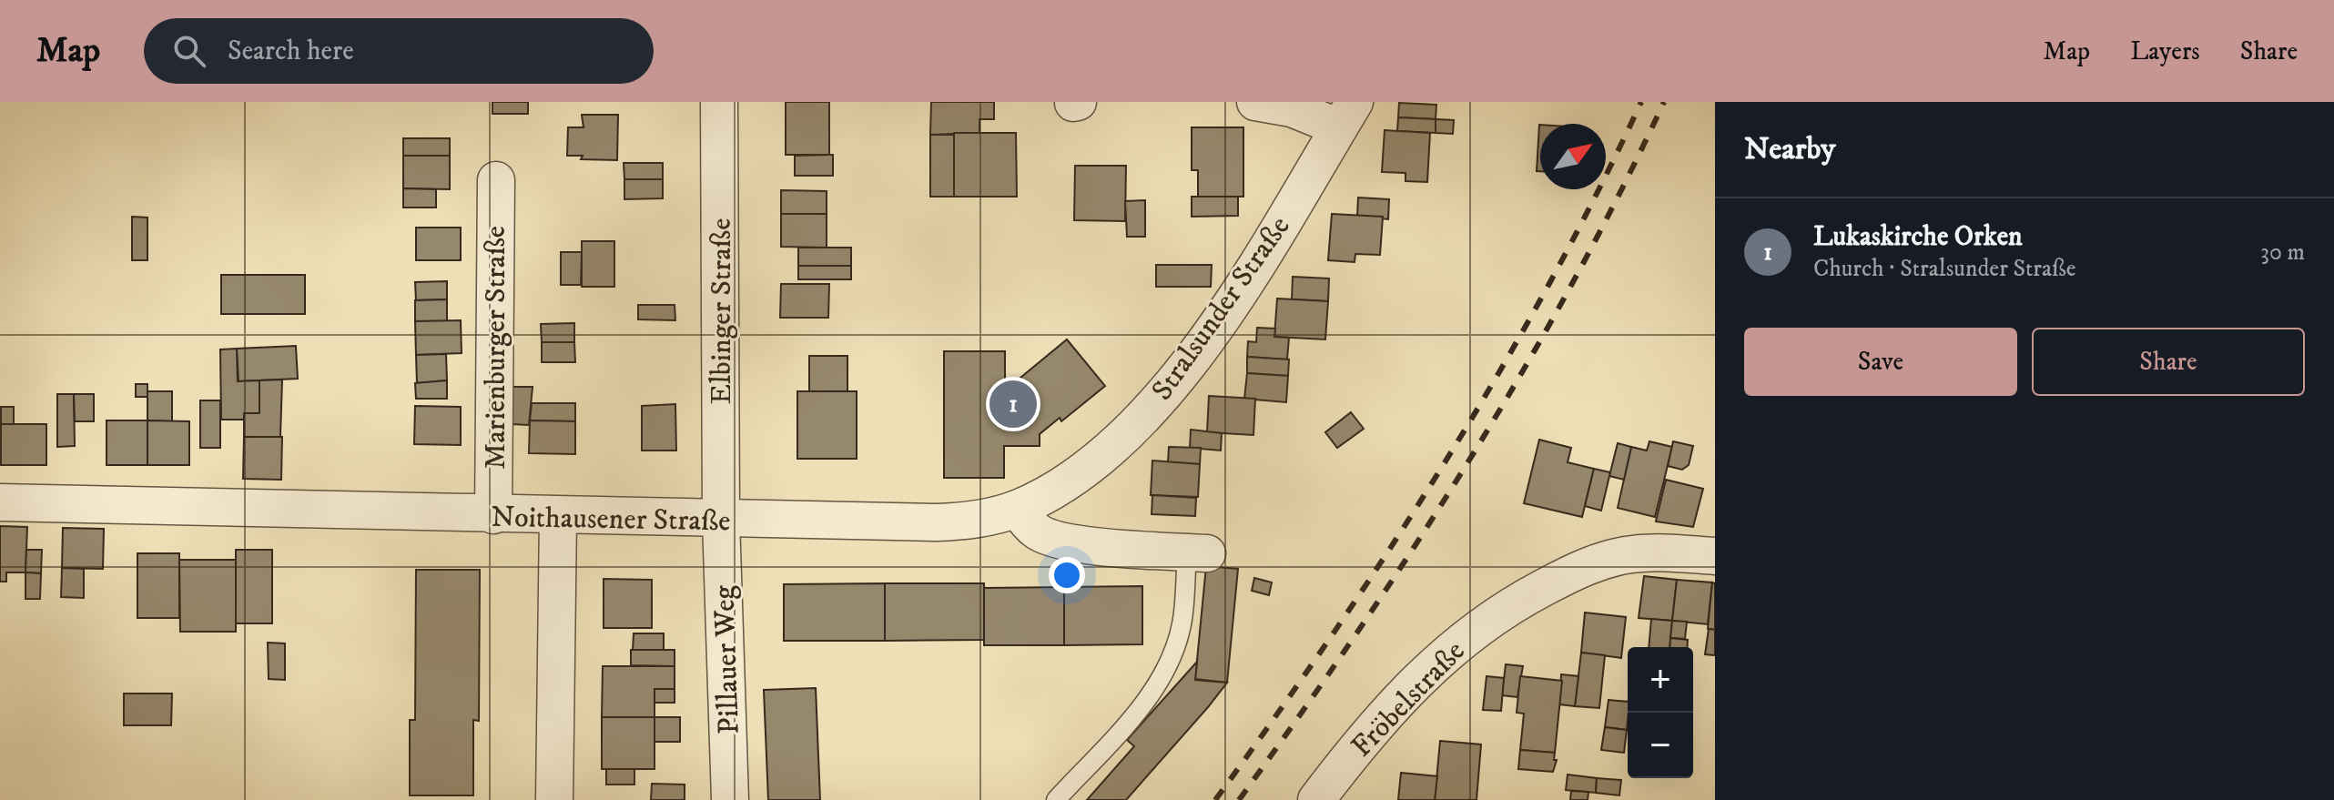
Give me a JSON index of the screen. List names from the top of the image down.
{
  "streets": {
    "street": [
      "Stralsunder Straße",
      "Elbinger Straße",
      "Marienburger Straße",
      "Noithausener Straße",
      "Pillauer Weg",
      "Fröbelstraße"
    ]
  },
  "crossings": [
    ["Stralsunder Straße", "Noithausener Straße"],
    ["Elbinger Straße", "Noithausener Straße"],
    ["Elbinger Straße", "Pillauer Weg"],
    ["Marienburger Straße", "Noithausener Straße"],
    ["Noithausener Straße", "Pillauer Weg"]
  ],
  "north": "top right",
  "page": {
    "header": "Map",
    "search": "Search here",
    "nav": ["Map", "Layers", "Share"],
    "heading": "Nearby",
    "list": [
      {
        "mark": "1",
        "name": "Lukaskirche Orken",
        "note": "Church · Stralsunder Straße",
        "value": "30 m"
      }
    ],
    "buttons": ["Save", "Share"],
    "pins": "1",
    "map_buttons": ["+", "−"]
  }
}
